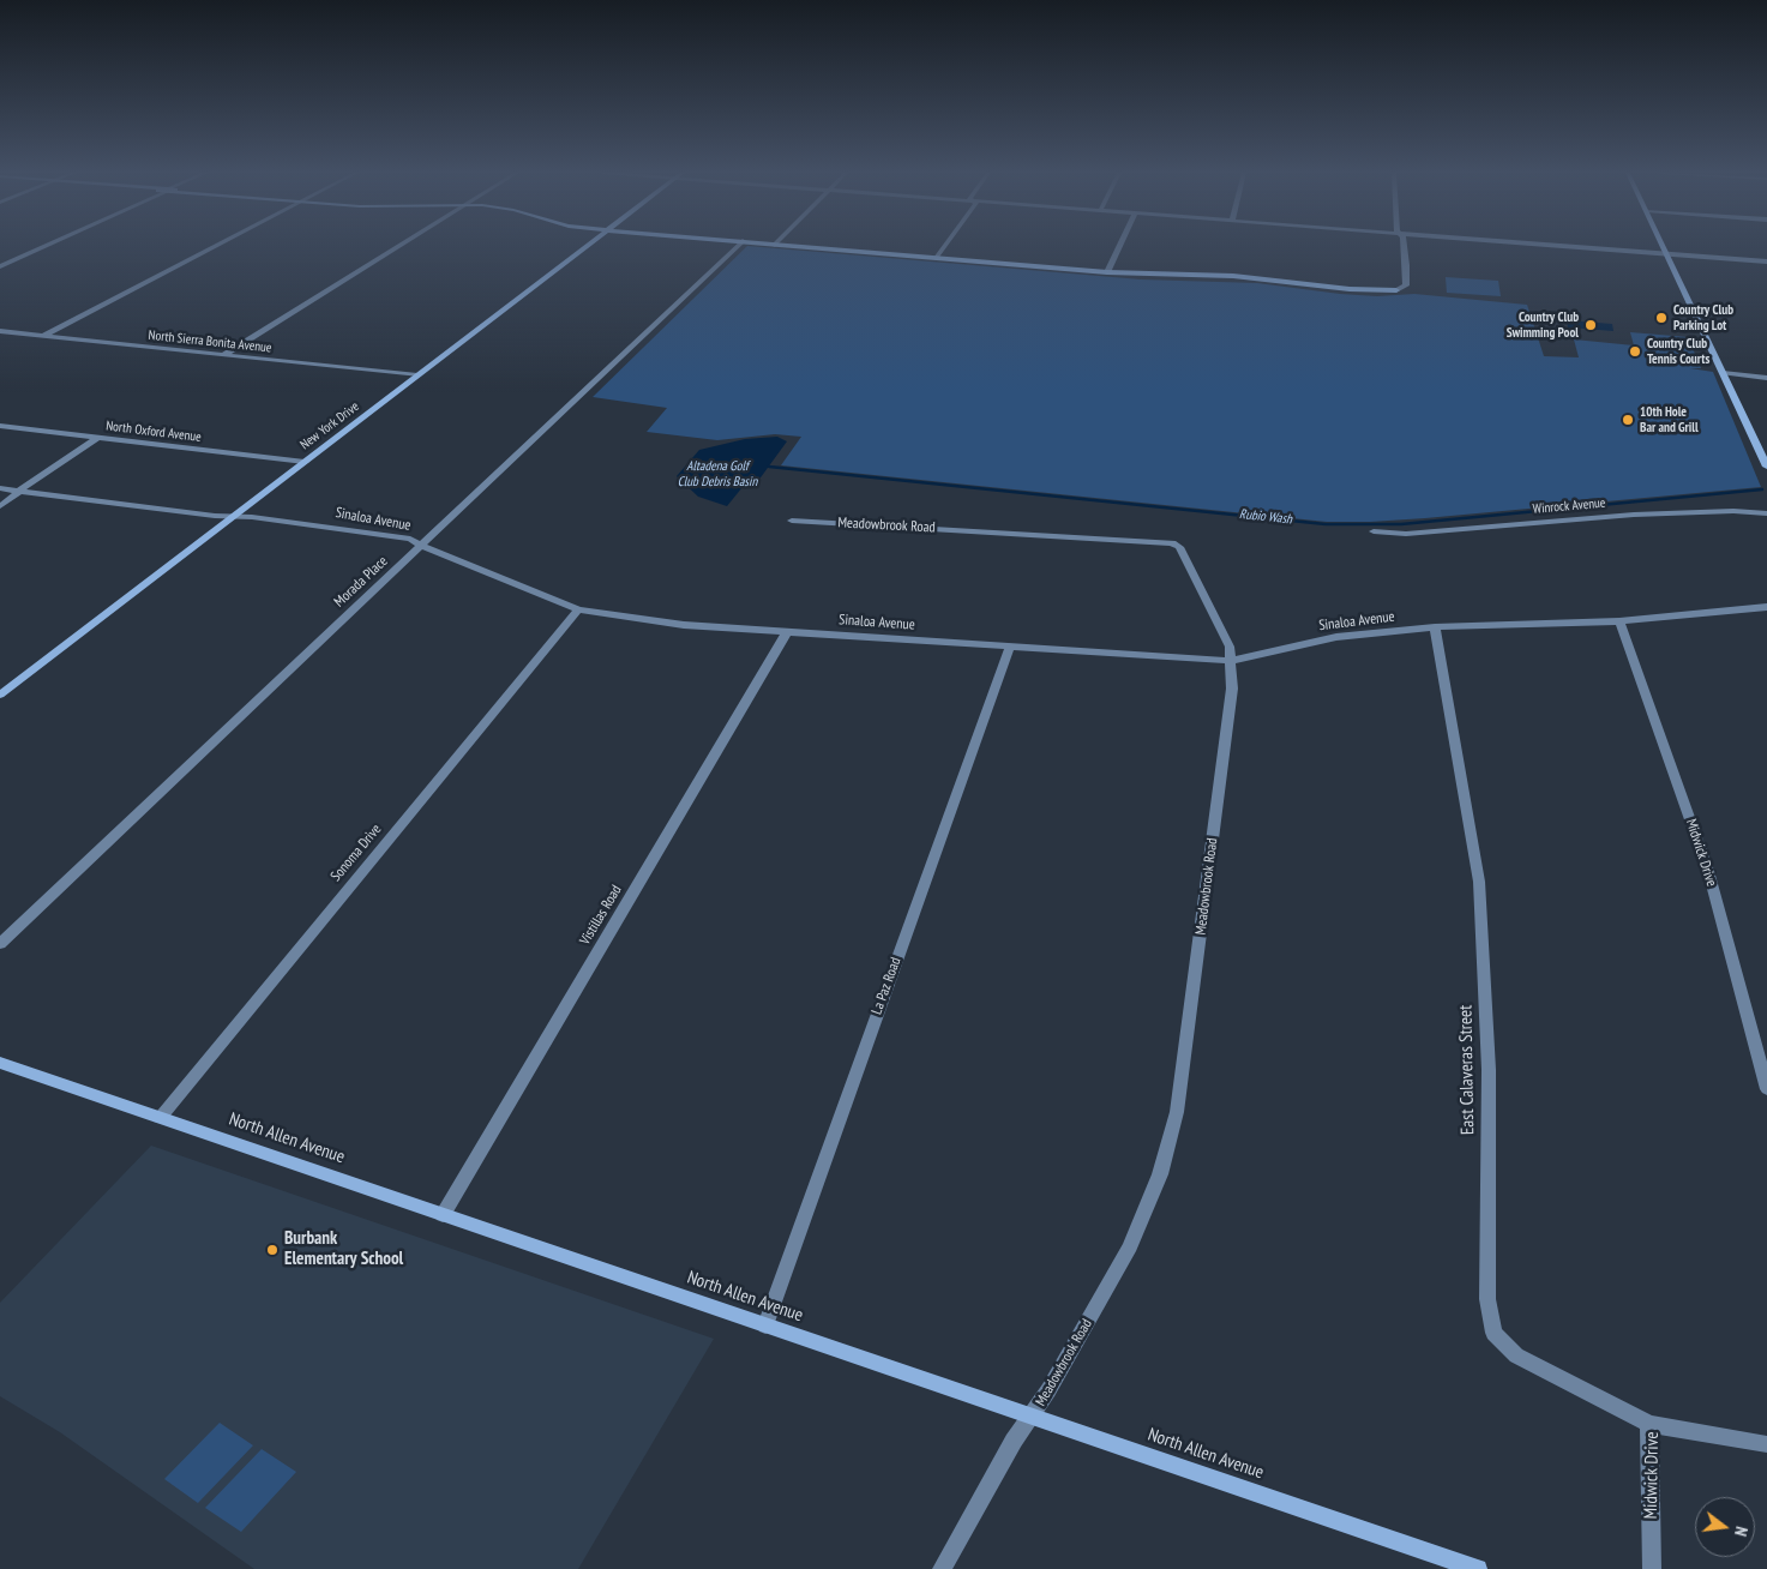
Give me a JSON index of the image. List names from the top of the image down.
{
  "streets": {
    "street": [
      "North Sierra Bonita Avenue",
      "New York Drive",
      "North Oxford Avenue",
      "Winrock Avenue",
      "Sinaloa Avenue",
      "Meadowbrook Road",
      "Morada Place",
      "Sonoma Drive",
      "Midwick Drive",
      "Vistillas Road",
      "La Paz Road",
      "East Calaveras Street",
      "North Allen Avenue"
    ]
  },
  "crossings": [
    ["North Sierra Bonita Avenue", "New York Drive"],
    ["New York Drive", "North Oxford Avenue"],
    ["New York Drive", "Sinaloa Avenue"],
    ["Sinaloa Avenue", "Meadowbrook Road"],
    ["Sinaloa Avenue", "Morada Place"],
    ["Sinaloa Avenue", "Sonoma Drive"],
    ["Sinaloa Avenue", "Midwick Drive"],
    ["Sinaloa Avenue", "Vistillas Road"],
    ["Sinaloa Avenue", "La Paz Road"],
    ["Sinaloa Avenue", "East Calaveras Street"],
    ["Meadowbrook Road", "North Allen Avenue"],
    ["Sonoma Drive", "North Allen Avenue"],
    ["Midwick Drive", "East Calaveras Street"],
    ["Vistillas Road", "North Allen Avenue"],
    ["La Paz Road", "North Allen Avenue"]
  ],
  "water": ["Altadena Golf Club Debris Basin", "Rubio Wash"],
  "places": [
    "Country Club Parking Lot",
    "Country Club Swimming Pool",
    "Country Club Tennis Courts",
    "10th Hole Bar and Grill",
    "Burbank Elementary School"
  ],
  "north": "right"
}
